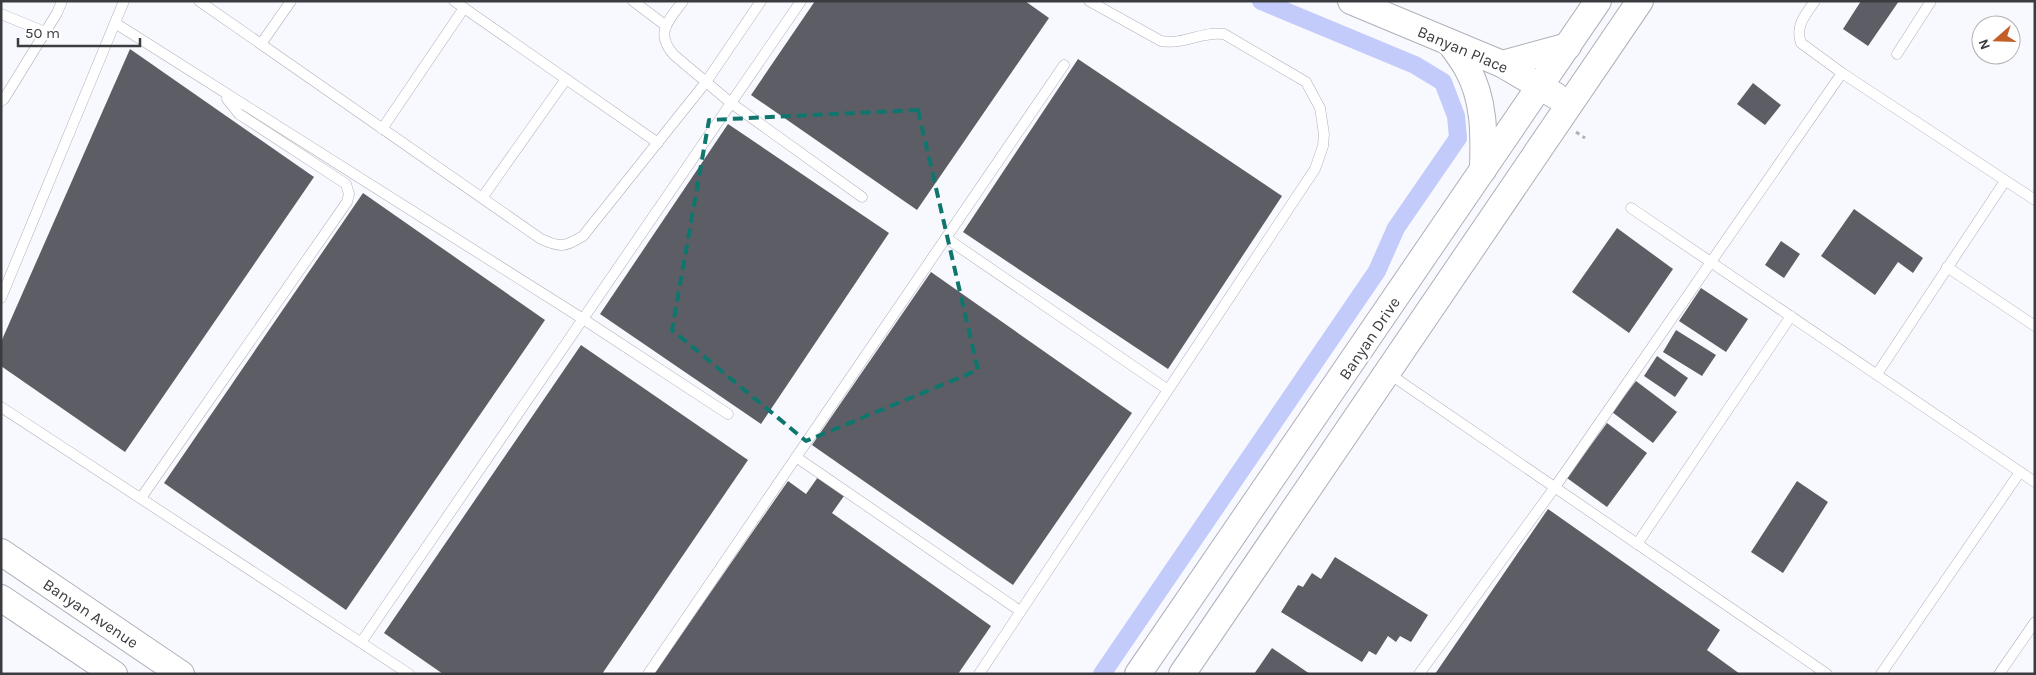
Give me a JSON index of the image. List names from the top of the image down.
{
  "streets": {
    "street": ["Banyan Place", "Banyan Drive", "Banyan Avenue"]
  },
  "crossings": [
    ["Banyan Place", "Banyan Drive"]
  ],
  "scale_bar": "50 m",
  "north": "left"
}
